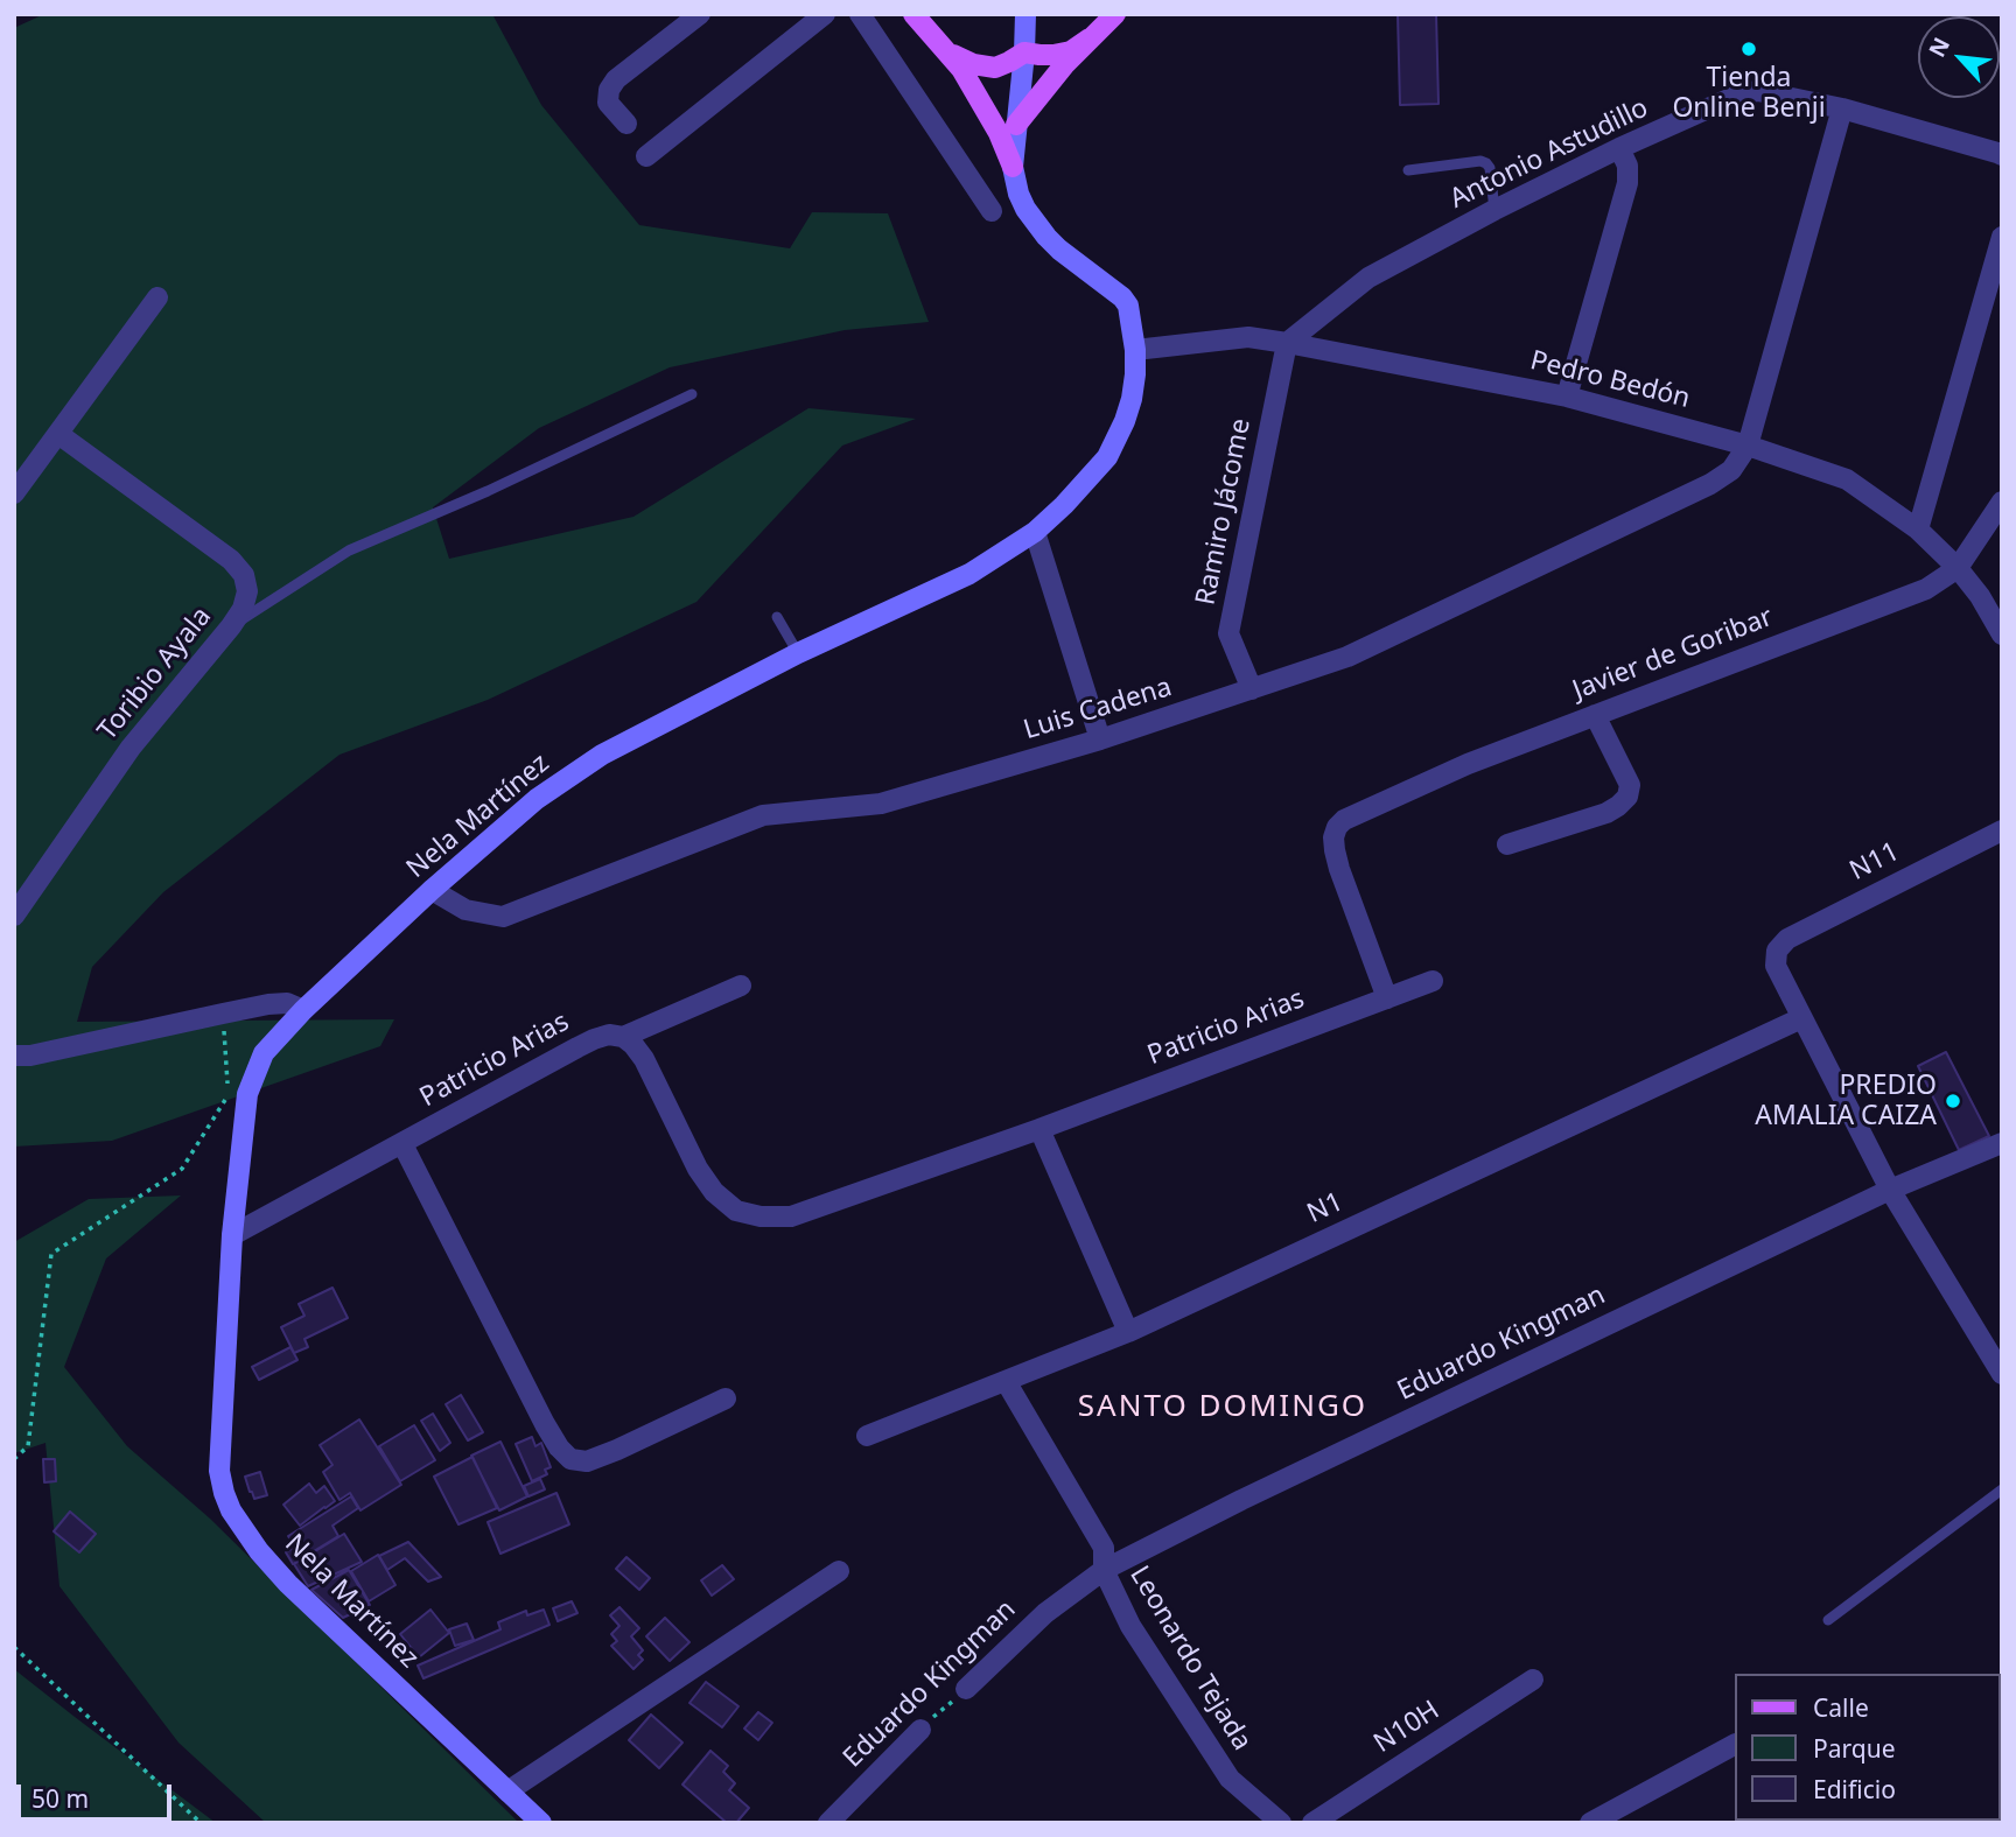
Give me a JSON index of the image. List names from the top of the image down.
{
  "streets": {
    "main road": ["Nela Martínez"],
    "street": [
      "Antonio Astudillo",
      "Pedro Bedón",
      "Ramiro Jácome",
      "Javier de Goribar",
      "Toribio Ayala",
      "Luis Cadena",
      "N11",
      "Patricio Arias",
      "N1",
      "Eduardo Kingman",
      "Leonardo Tejada",
      "N10H"
    ]
  },
  "crossings": [
    ["Antonio Astudillo", "Pedro Bedón"],
    ["Antonio Astudillo", "Ramiro Jácome"],
    ["Pedro Bedón", "Ramiro Jácome"],
    ["Pedro Bedón", "Javier de Goribar"],
    ["Pedro Bedón", "Luis Cadena"],
    ["Pedro Bedón", "Nela Martínez"],
    ["Ramiro Jácome", "Luis Cadena"],
    ["Javier de Goribar", "Patricio Arias"],
    ["Luis Cadena", "Nela Martínez"],
    ["Nela Martínez", "Patricio Arias"],
    ["N11", "N1"],
    ["N1", "Leonardo Tejada"],
    ["Eduardo Kingman", "Leonardo Tejada"]
  ],
  "districts": ["SANTO DOMINGO"],
  "places": ["Tienda Online Benji", "PREDIO AMALIA CAIZA"],
  "legend": ["Calle", "Parque", "Edificio"],
  "scale_bar": "50 m",
  "north": "top left"
}
